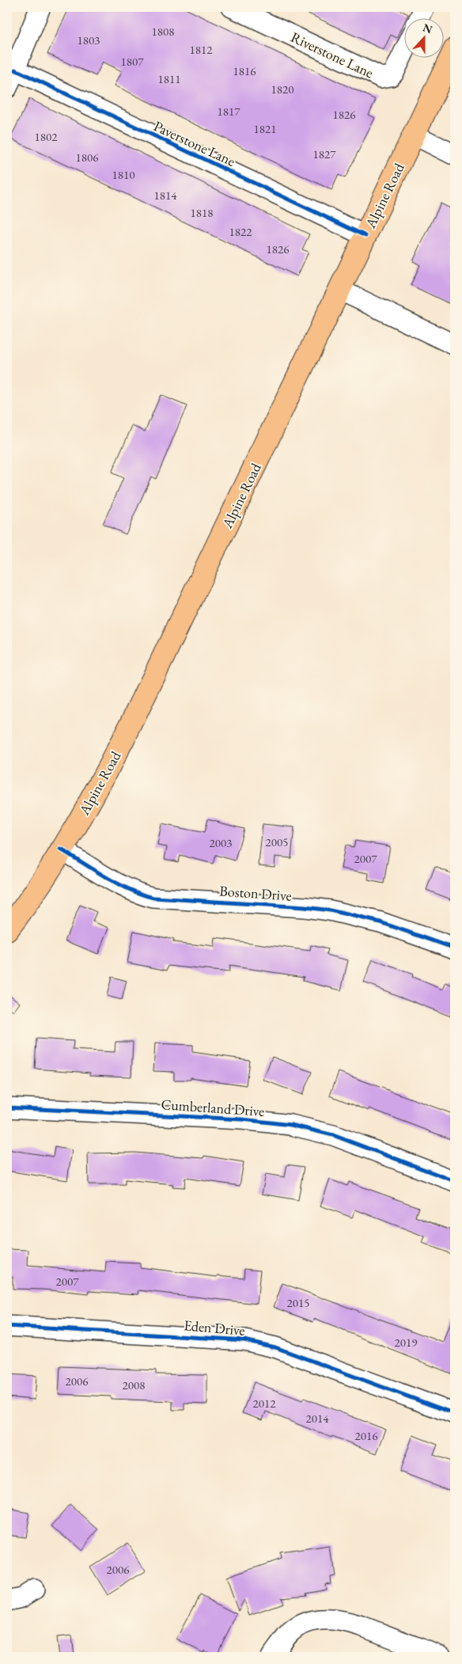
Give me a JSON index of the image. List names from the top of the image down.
{
  "streets": {
    "main road": ["Alpine Road"],
    "street": [
      "Riverstone Lane",
      "Paverstone Lane",
      "Boston Drive",
      "Cumberland Drive",
      "Eden Drive"
    ]
  },
  "crossings": [
    ["Paverstone Lane", "Alpine Road"],
    ["Alpine Road", "Boston Drive"]
  ],
  "house_numbers": [
    "1808",
    "1803",
    "1812",
    "1807",
    "1816",
    "1811",
    "1820",
    "1817",
    "1826",
    "1821",
    "1802",
    "1827",
    "1806",
    "1810",
    "1814",
    "1818",
    "1822",
    "1826",
    "2005",
    "2003",
    "2007",
    "2007",
    "2015",
    "2019",
    "2006",
    "2008",
    "2012",
    "2014",
    "2016",
    "2006"
  ],
  "north": "top"
}
